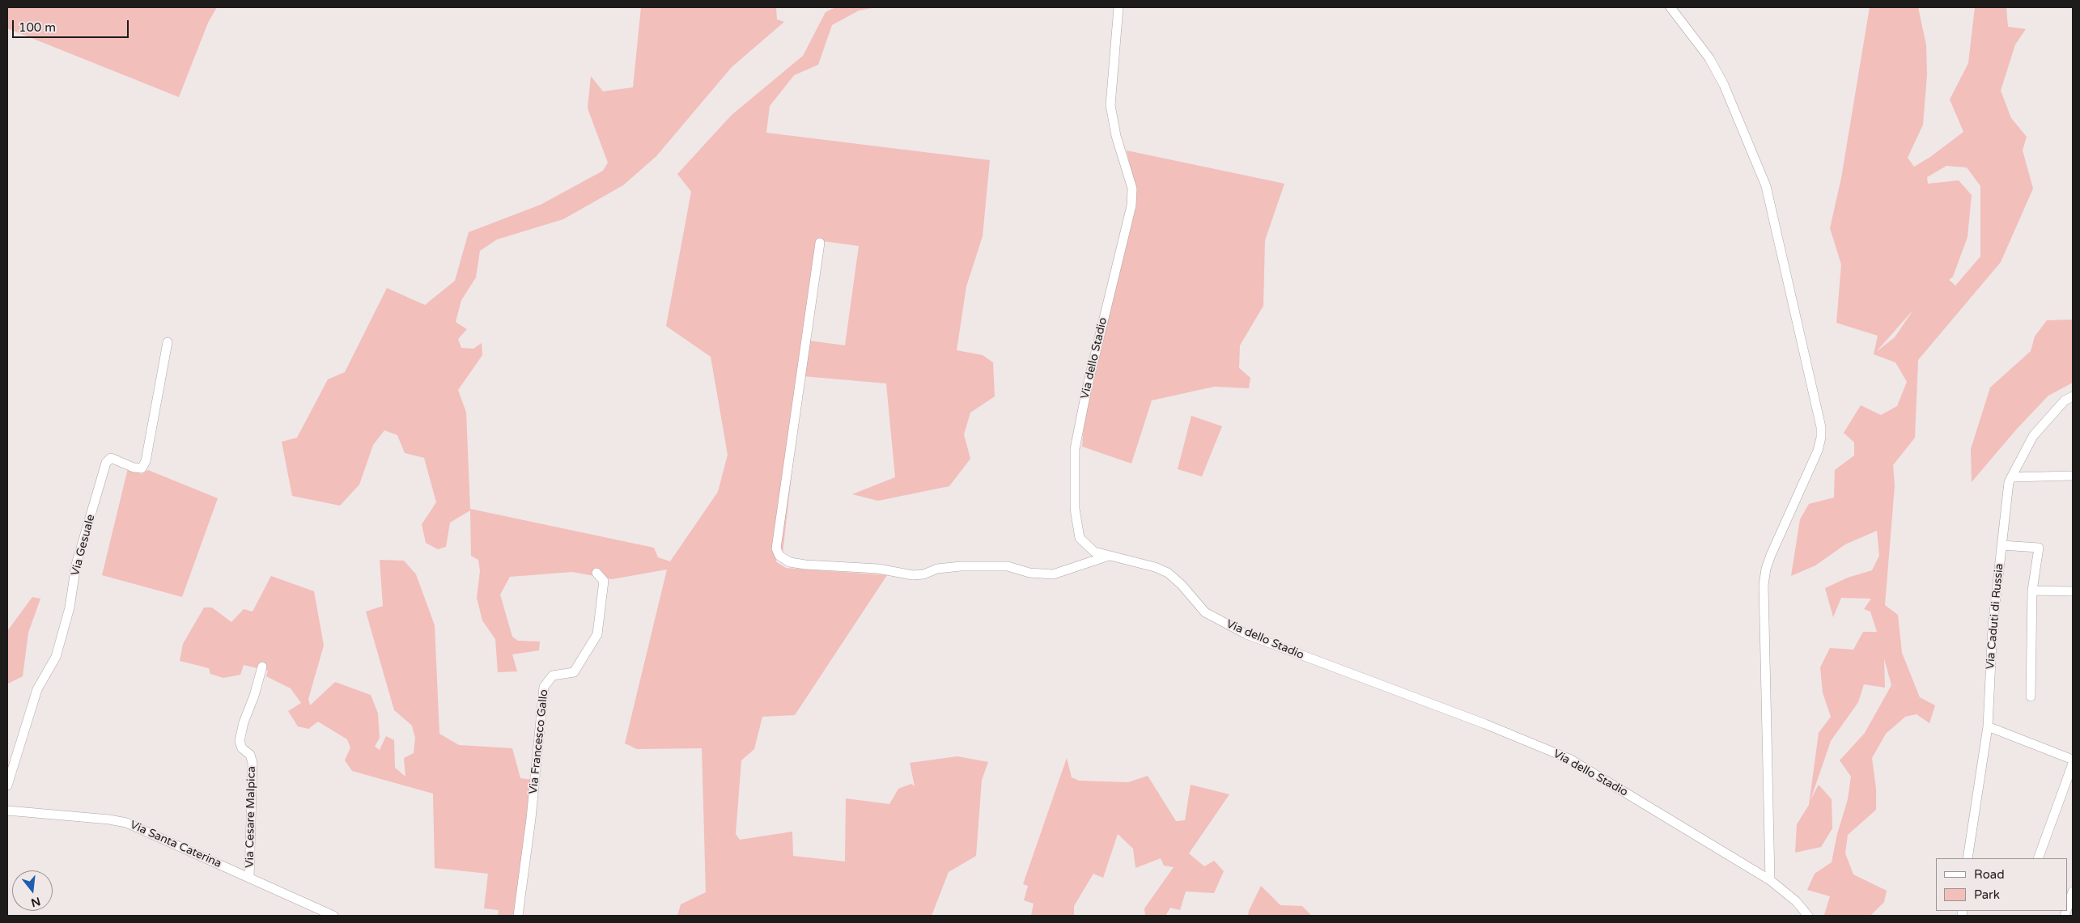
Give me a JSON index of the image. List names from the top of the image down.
{
  "streets": {
    "street": [
      "Via dello Stadio",
      "Via Gesuale",
      "Via Caduti di Russia",
      "Via Francesco Gallo",
      "Via Cesare Malpica",
      "Via Santa Caterina"
    ]
  },
  "crossings": [
    ["Via Cesare Malpica", "Via Santa Caterina"]
  ],
  "legend": ["Road", "Park"],
  "scale_bar": "100 m",
  "north": "bottom"
}
